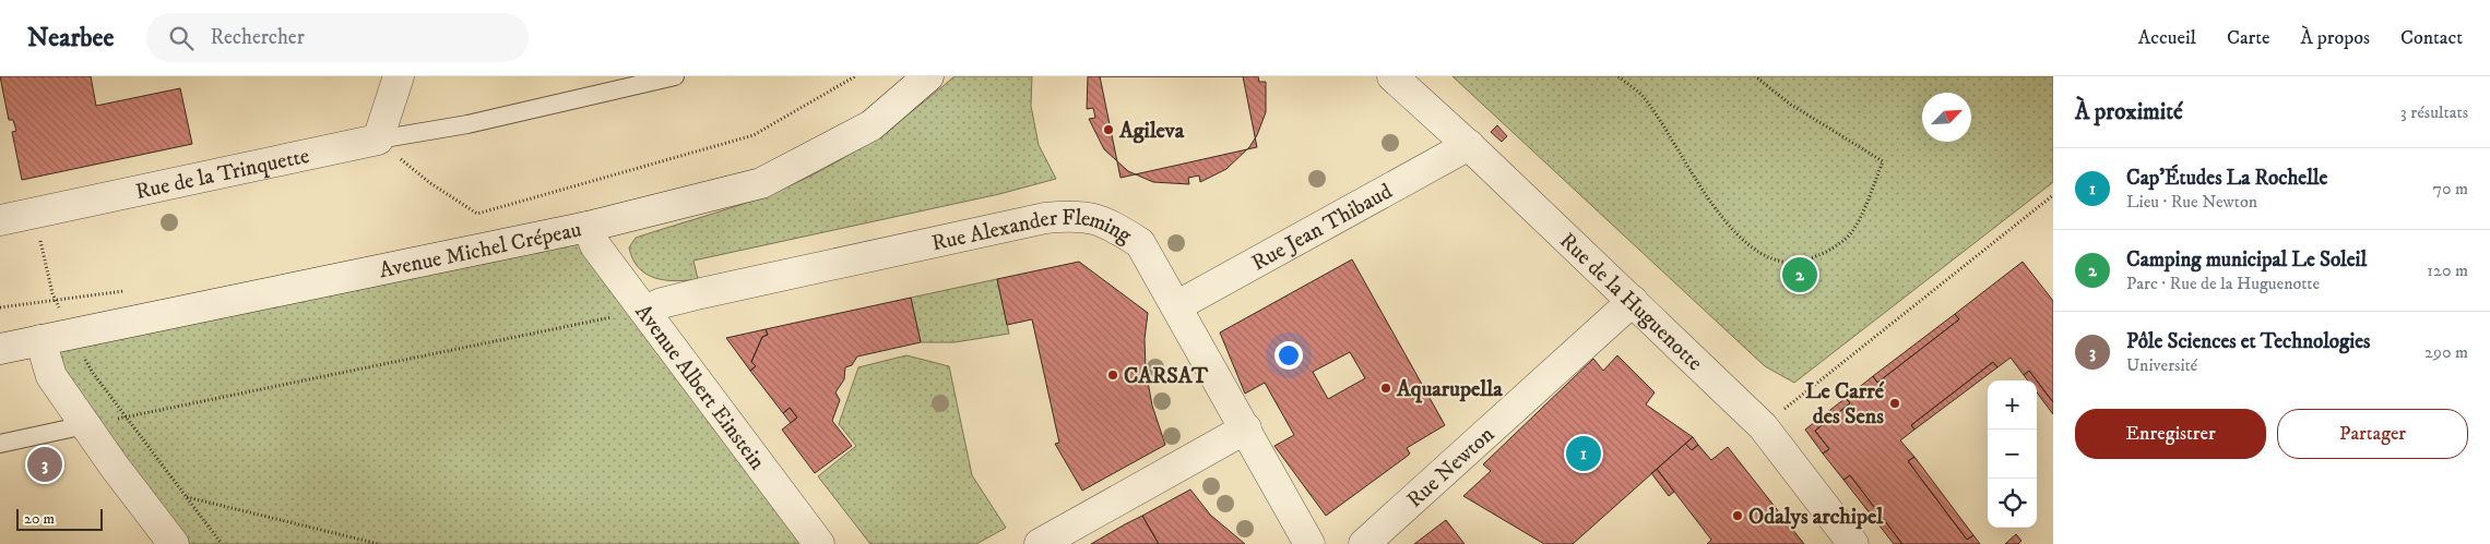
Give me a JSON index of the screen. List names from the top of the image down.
{
  "streets": {
    "street": [
      "Rue de la Trinquette",
      "Rue Jean Thibaud",
      "Rue Alexander Fleming",
      "Avenue Michel Crépeau",
      "Rue de la Huguenotte",
      "Avenue Albert Einstein",
      "Rue Newton"
    ]
  },
  "crossings": [
    ["Rue Jean Thibaud", "Rue Alexander Fleming"],
    ["Rue Jean Thibaud", "Rue de la Huguenotte"],
    ["Rue Alexander Fleming", "Avenue Albert Einstein"],
    ["Avenue Michel Crépeau", "Avenue Albert Einstein"],
    ["Rue de la Huguenotte", "Rue Newton"]
  ],
  "places": [
    "Agileva",
    "CARSAT",
    "Aquarupella",
    "Le Carré des Sens",
    "Odalys archipel"
  ],
  "scale_bar": "20 m",
  "north": "top right",
  "page": {
    "header": "Nearbee",
    "search": "Rechercher",
    "nav": [
      "Accueil",
      "Carte",
      "À propos",
      "Contact"
    ],
    "heading": ["À proximité", "3 résultats"],
    "list": [
      {
        "mark": "1",
        "name": "Cap’Études La Rochelle",
        "note": "Lieu · Rue Newton",
        "value": "70 m"
      },
      {
        "mark": "2",
        "name": "Camping municipal Le Soleil",
        "note": "Parc · Rue de la Huguenotte",
        "value": "120 m"
      },
      {
        "mark": "3",
        "name": "Pôle Sciences et Technologies",
        "note": "Université",
        "value": "290 m"
      }
    ],
    "pins": ["2", "1", "3"],
    "map_buttons": ["+", "−"],
    "buttons": ["Enregistrer", "Partager"],
    "scale": "20 m"
  }
}
